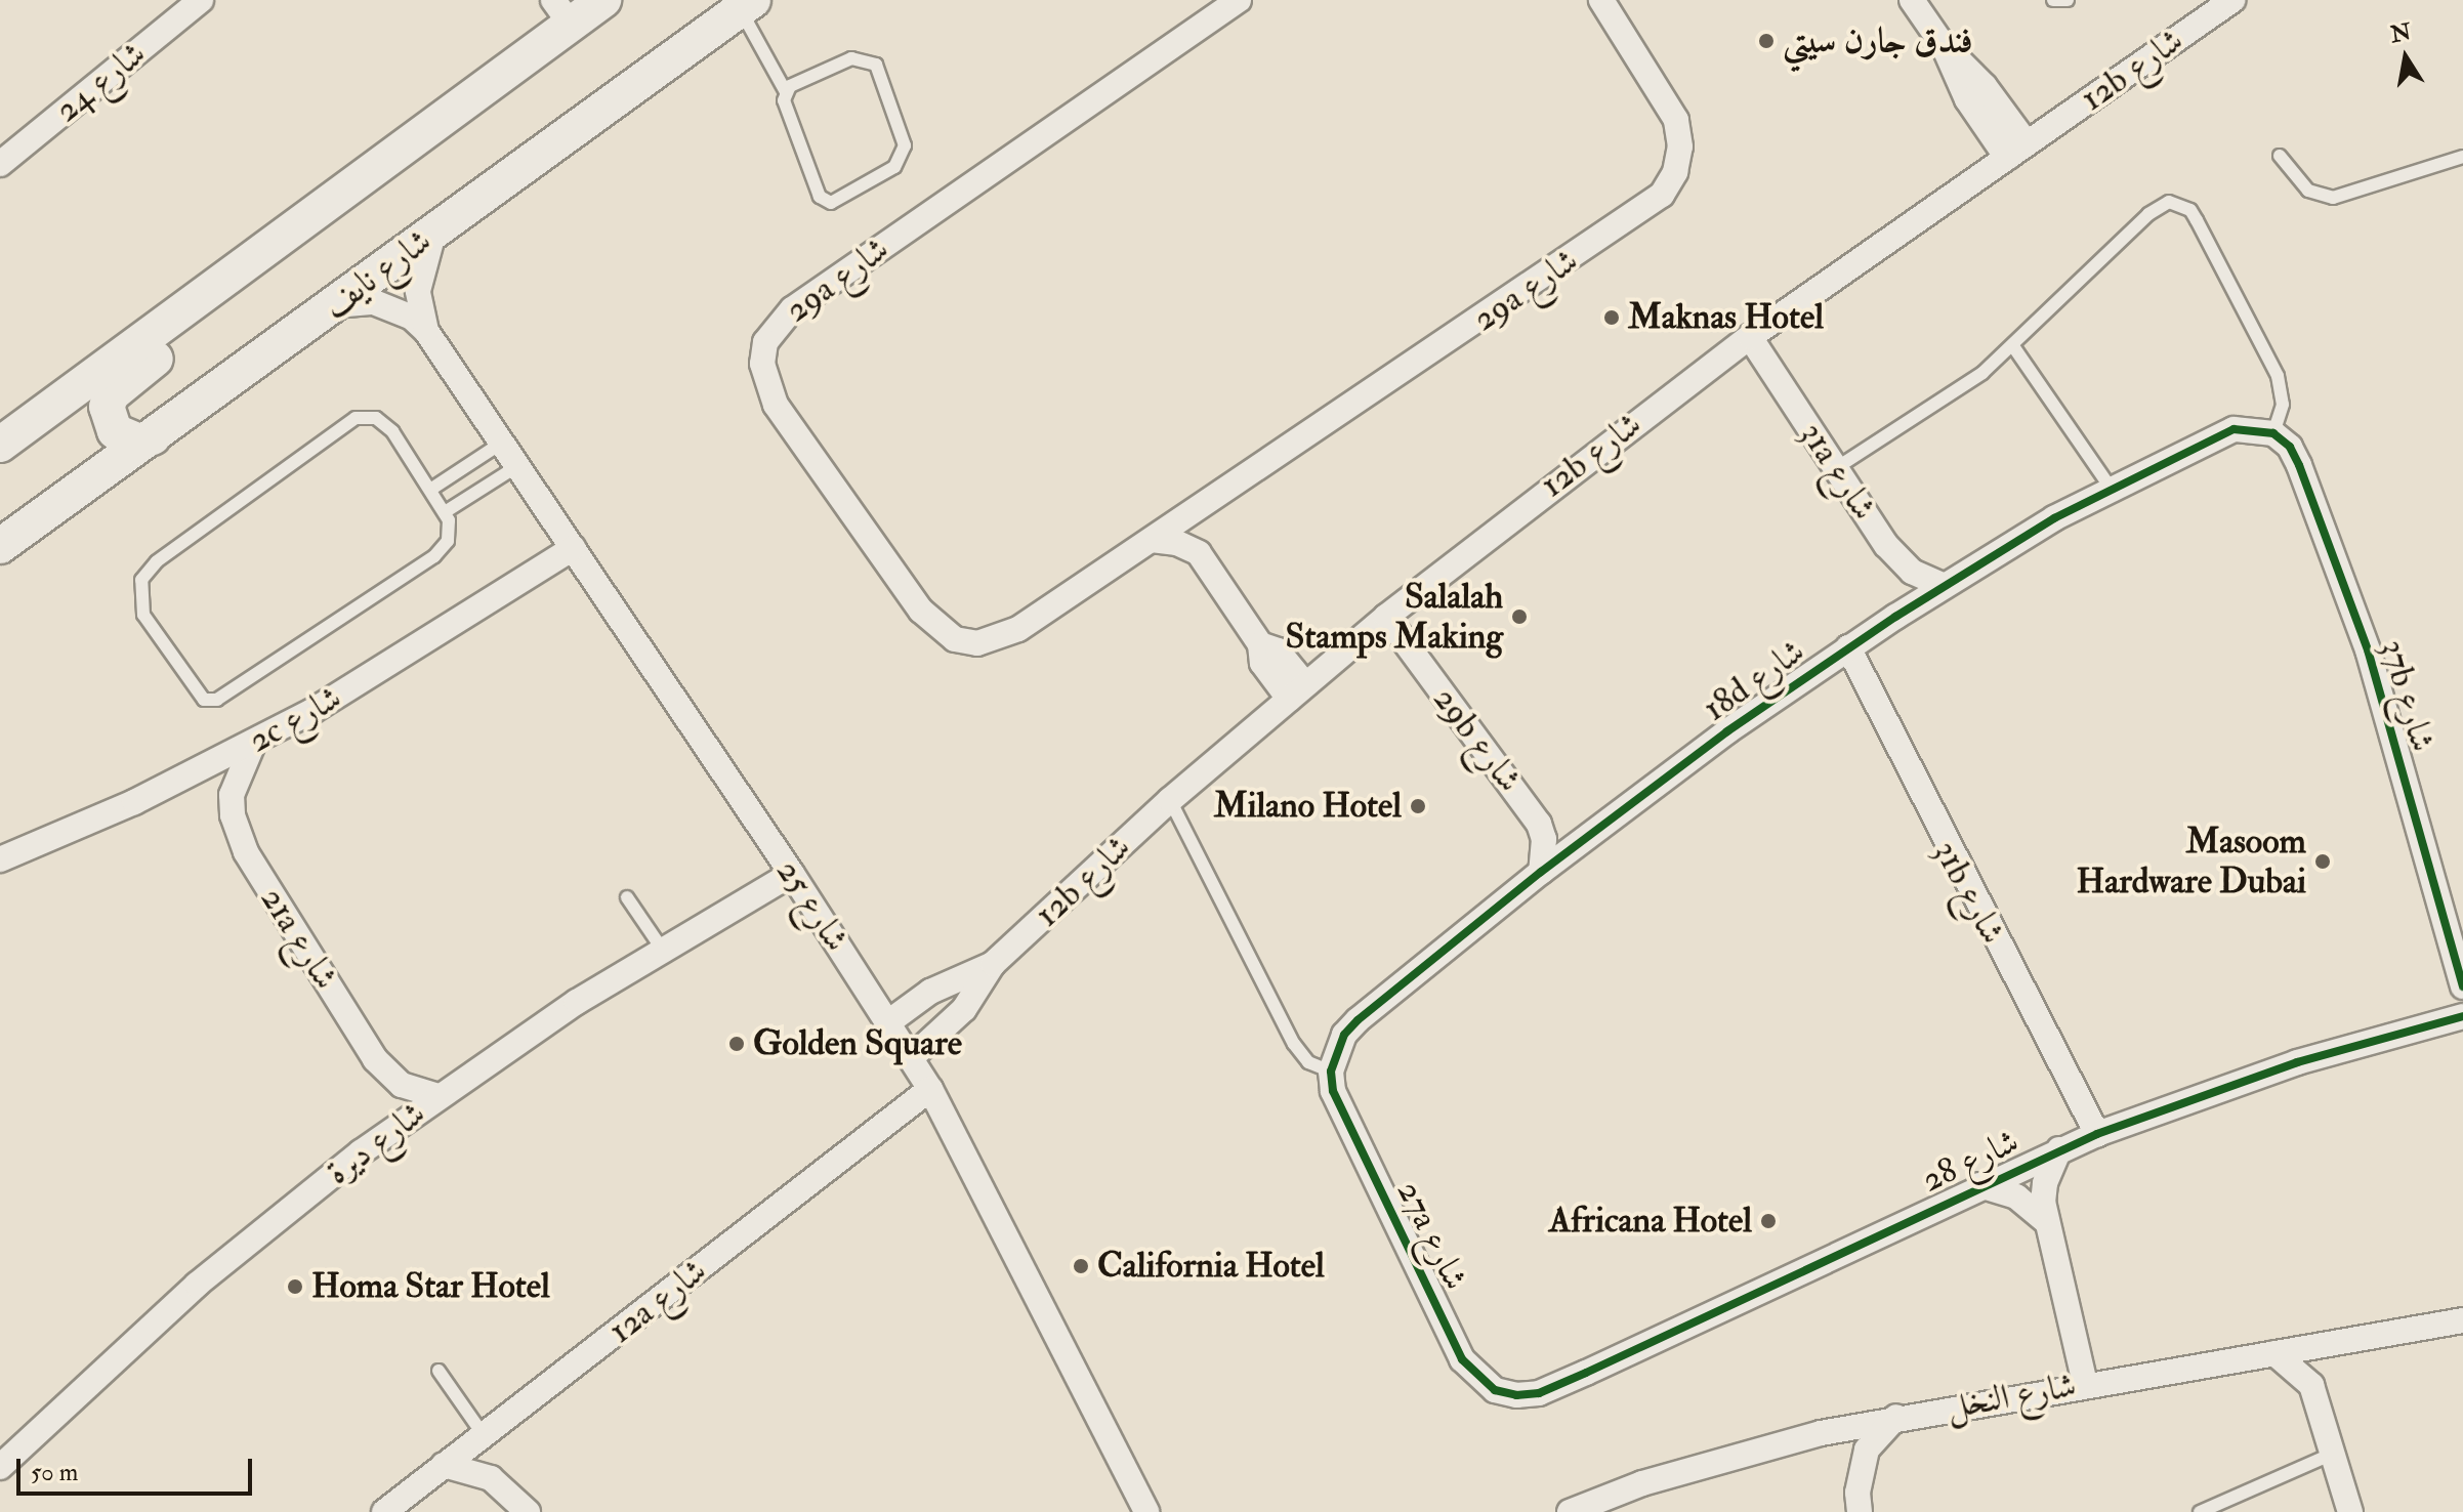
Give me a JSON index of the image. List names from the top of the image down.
{
  "streets": {
    "main road": ["شارع نايف"],
    "street": [
      "12b شارع",
      "شارع 24",
      "29a شارع",
      "31a شارع",
      "18d شارع",
      "37b شارع",
      "2c شارع",
      "29b شارع",
      "31b شارع",
      "شارع 25",
      "21a شارع",
      "شارع ديرة",
      "شارع 28",
      "27a شارع",
      "12a شارع",
      "شارع النخل"
    ]
  },
  "crossings": [
    ["12b شارع", "31a شارع"],
    ["12b شارع", "29b شارع"],
    ["12b شارع", "شارع 25"],
    ["شارع نايف", "شارع 25"],
    ["31a شارع", "18d شارع"],
    ["18d شارع", "37b شارع"],
    ["18d شارع", "29b شارع"],
    ["18d شارع", "31b شارع"],
    ["18d شارع", "27a شارع"],
    ["2c شارع", "شارع 25"],
    ["2c شارع", "21a شارع"],
    ["31b شارع", "شارع 28"],
    ["شارع 25", "شارع ديرة"],
    ["شارع 25", "12a شارع"],
    ["21a شارع", "شارع ديرة"],
    ["شارع 28", "27a شارع"]
  ],
  "places": [
    "فندق جارن سيتي",
    "Maknas Hotel",
    "Salalah Stamps Making",
    "Milano Hotel",
    "Masoom Hardware Dubai",
    "Golden Square",
    "Africana Hotel",
    "California Hotel",
    "Homa Star Hotel"
  ],
  "scale_bar": "50 m",
  "north": "top"
}
